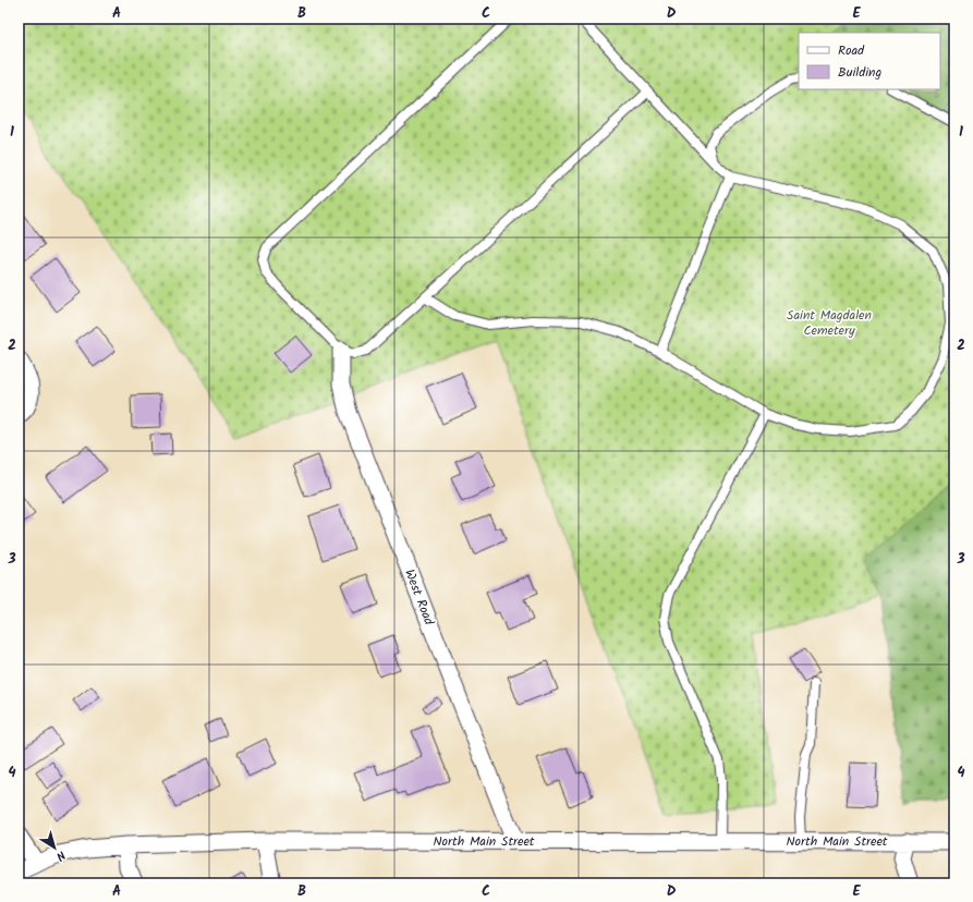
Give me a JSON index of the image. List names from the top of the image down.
{
  "streets": {
    "street": ["West Road", "North Main Street"]
  },
  "crossings": [
    ["West Road", "North Main Street"]
  ],
  "parks": ["Saint Magdalen Cemetery"],
  "legend": ["Road", "Building"],
  "north": "bottom right",
  "grid": {
    "columns": [
      "A",
      "B",
      "C",
      "D",
      "E"
    ],
    "rows": [
      "1",
      "2",
      "3",
      "4"
    ]
  }
}
